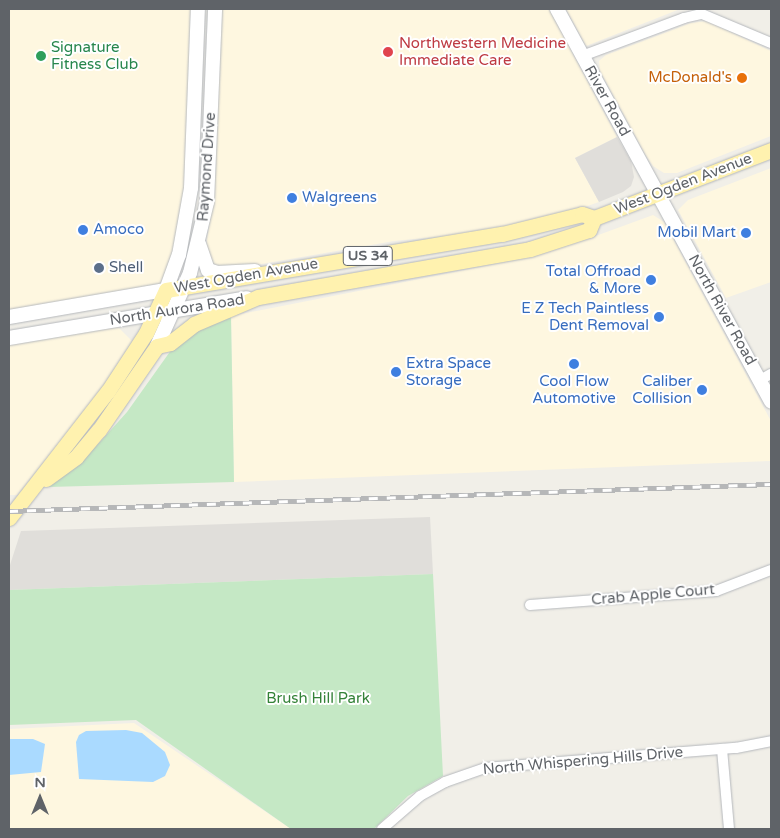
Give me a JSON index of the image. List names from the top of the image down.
{
  "streets": {
    "main road": ["West Ogden Avenue", "US 34", "North Aurora Road"],
    "street": [
      "River Road",
      "Raymond Drive",
      "North River Road",
      "Crab Apple Court",
      "North Whispering Hills Drive"
    ]
  },
  "crossings": [
    ["River Road", "West Ogden Avenue"],
    ["River Road", "North River Road"],
    ["Raymond Drive", "West Ogden Avenue"],
    ["Raymond Drive", "North Aurora Road"],
    ["West Ogden Avenue", "North Aurora Road"],
    ["West Ogden Avenue", "North River Road"]
  ],
  "parks": ["Brush Hill Park"],
  "places": [
    "Northwestern Medicine Immediate Care",
    "Signature Fitness Club",
    "McDonald's",
    "Walgreens",
    "Amoco",
    "Mobil Mart",
    "Shell",
    "Total Offroad & More",
    "E Z Tech Paintless Dent Removal",
    "Cool Flow Automotive",
    "Extra Space Storage",
    "Caliber Collision"
  ],
  "north": "top"
}
